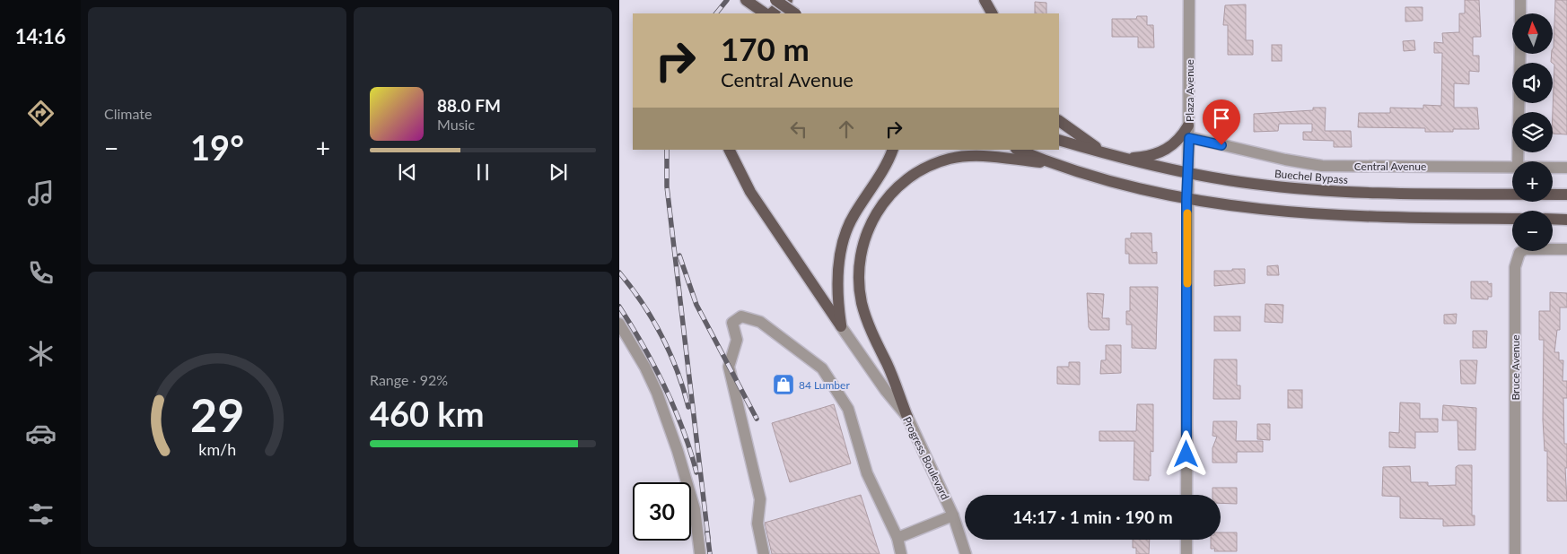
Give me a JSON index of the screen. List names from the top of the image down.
{
  "streets": {
    "main road": ["Buechel Bypass"],
    "street": [
      "Plaza Avenue",
      "Central Avenue",
      "Bruce Avenue",
      "Progress Boulevard"
    ]
  },
  "crossings": [
    ["Plaza Avenue", "Central Avenue"],
    ["Plaza Avenue", "Buechel Bypass"]
  ],
  "places": {
    "shop": ["84 Lumber"]
  },
  "north": "top",
  "page": {
    "tabs": "14:16",
    "tile": [
      "Climate",
      ["Range · 92%", "460 km"]
    ],
    "map_buttons": ["+", "−"],
    "turn": ["170 m", "Central Avenue"],
    "song": ["88.0 FM", "Music"],
    "heat": ["−", "19°", "+"],
    "limit": "30",
    "trip": "14:17 · 1 min · 190 m",
    "gauge": ["29", "km/h"]
  }
}
